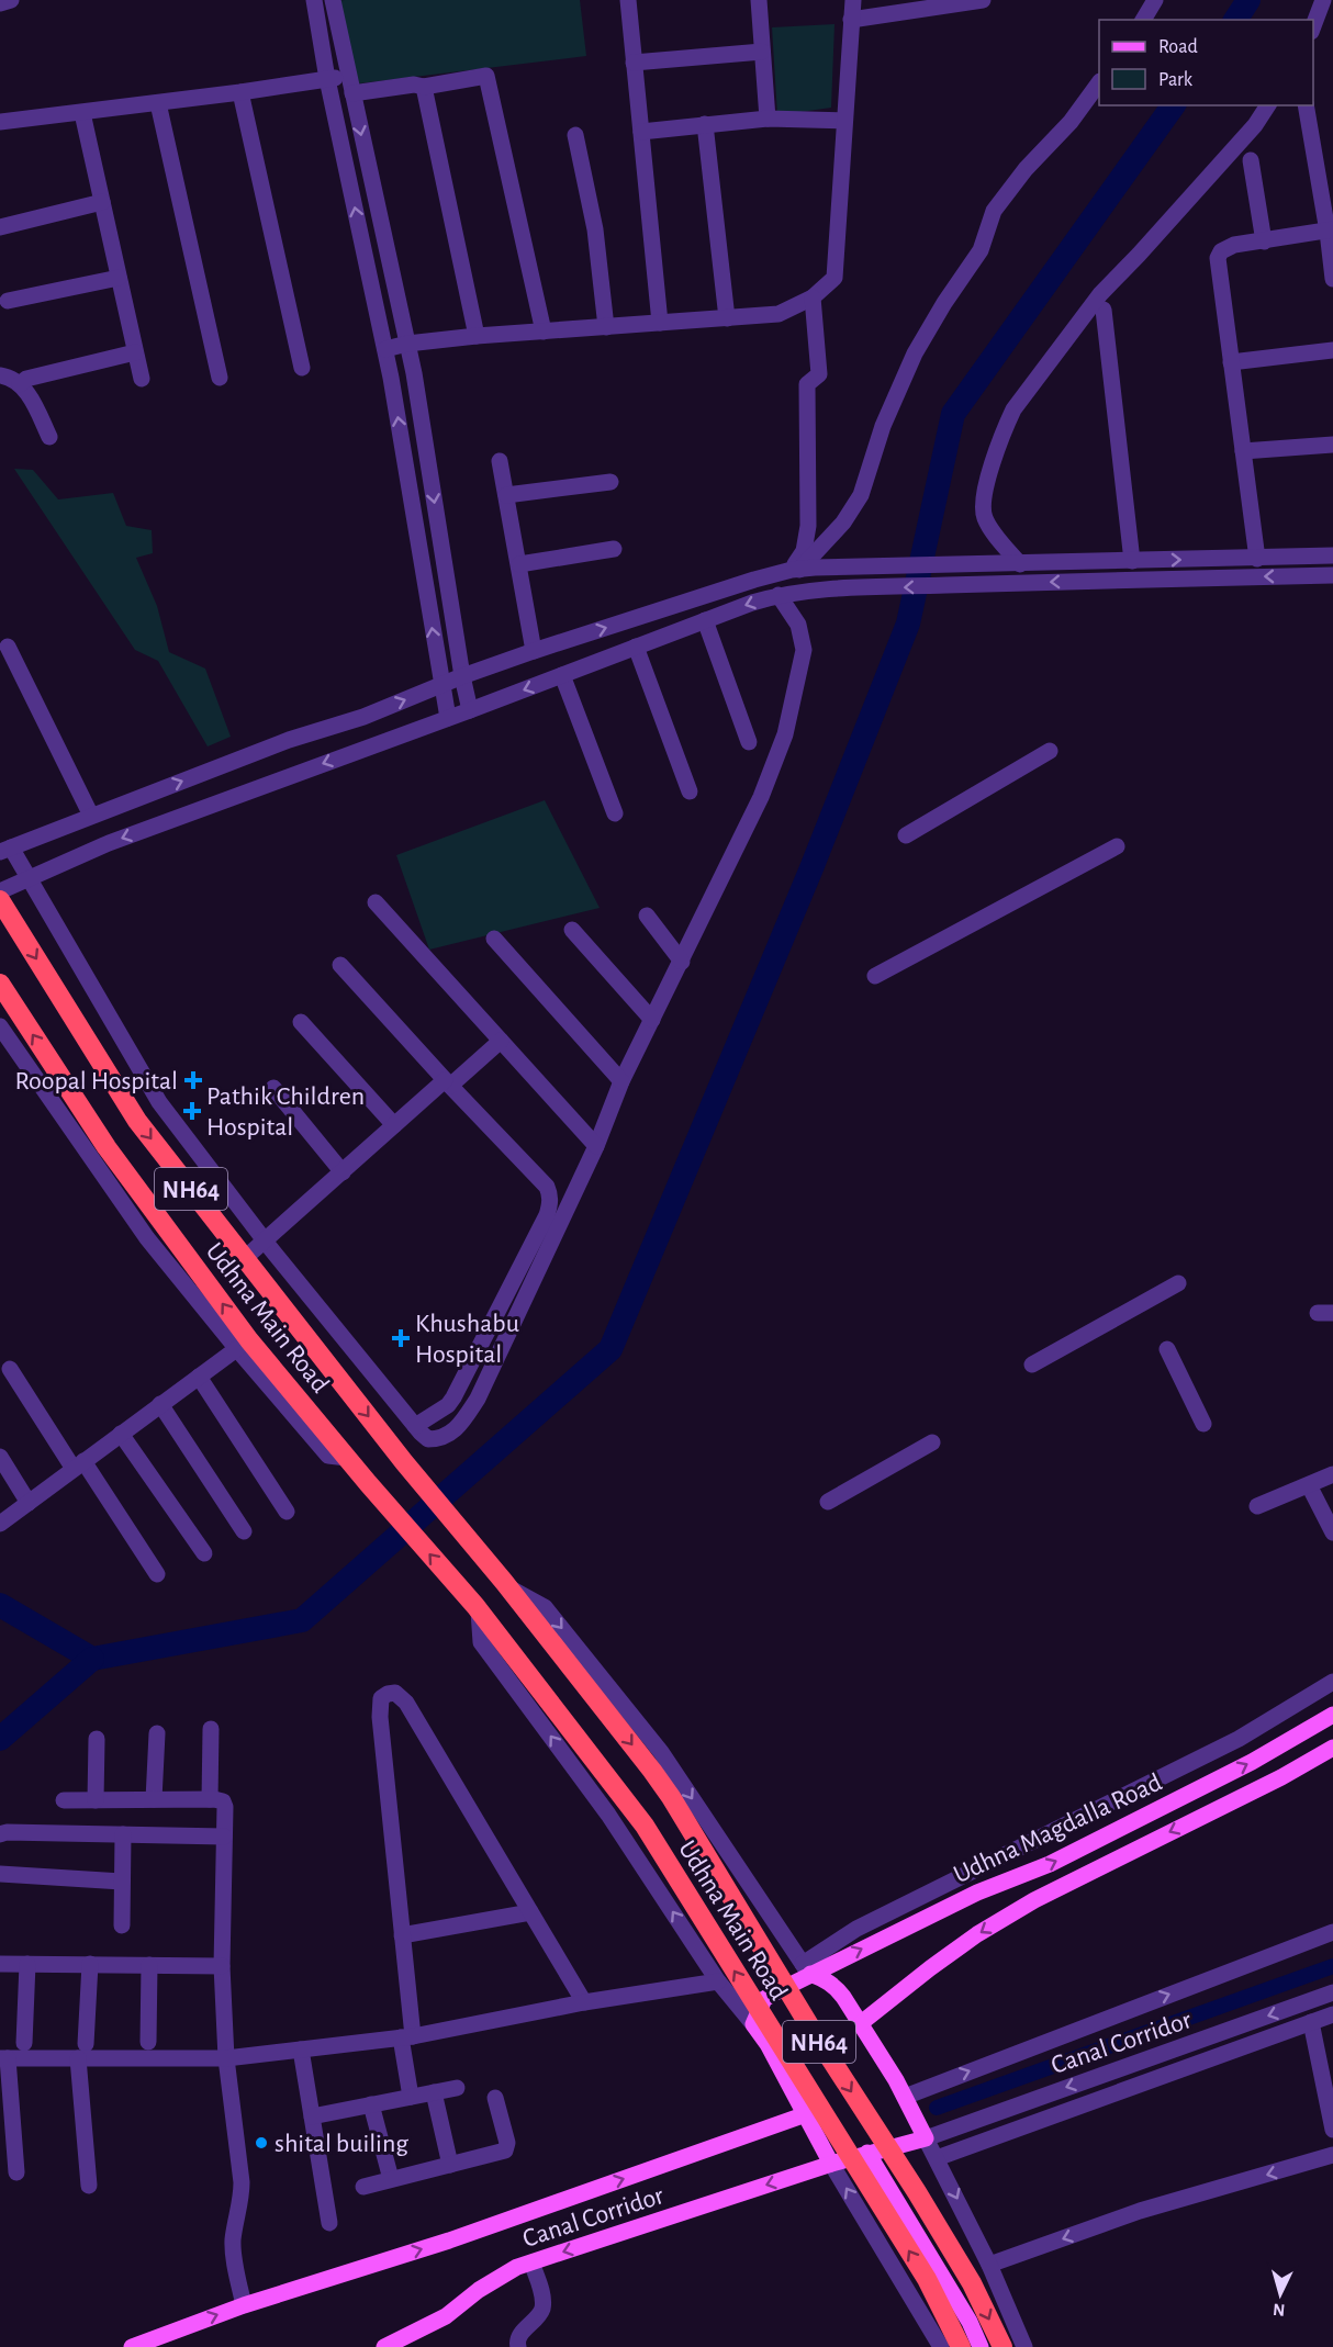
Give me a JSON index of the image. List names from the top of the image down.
{
  "streets": {
    "highway": ["NH64", "Udhna Main Road"],
    "main road": ["Udhna Magdalla Road", "Canal Corridor"]
  },
  "places": {
    "health": ["Roopal Hospital", "Pathik Children Hospital", "Khushabu Hospital"],
    "other": ["shital builing"]
  },
  "legend": ["Road", "Park"],
  "north": "bottom"
}
